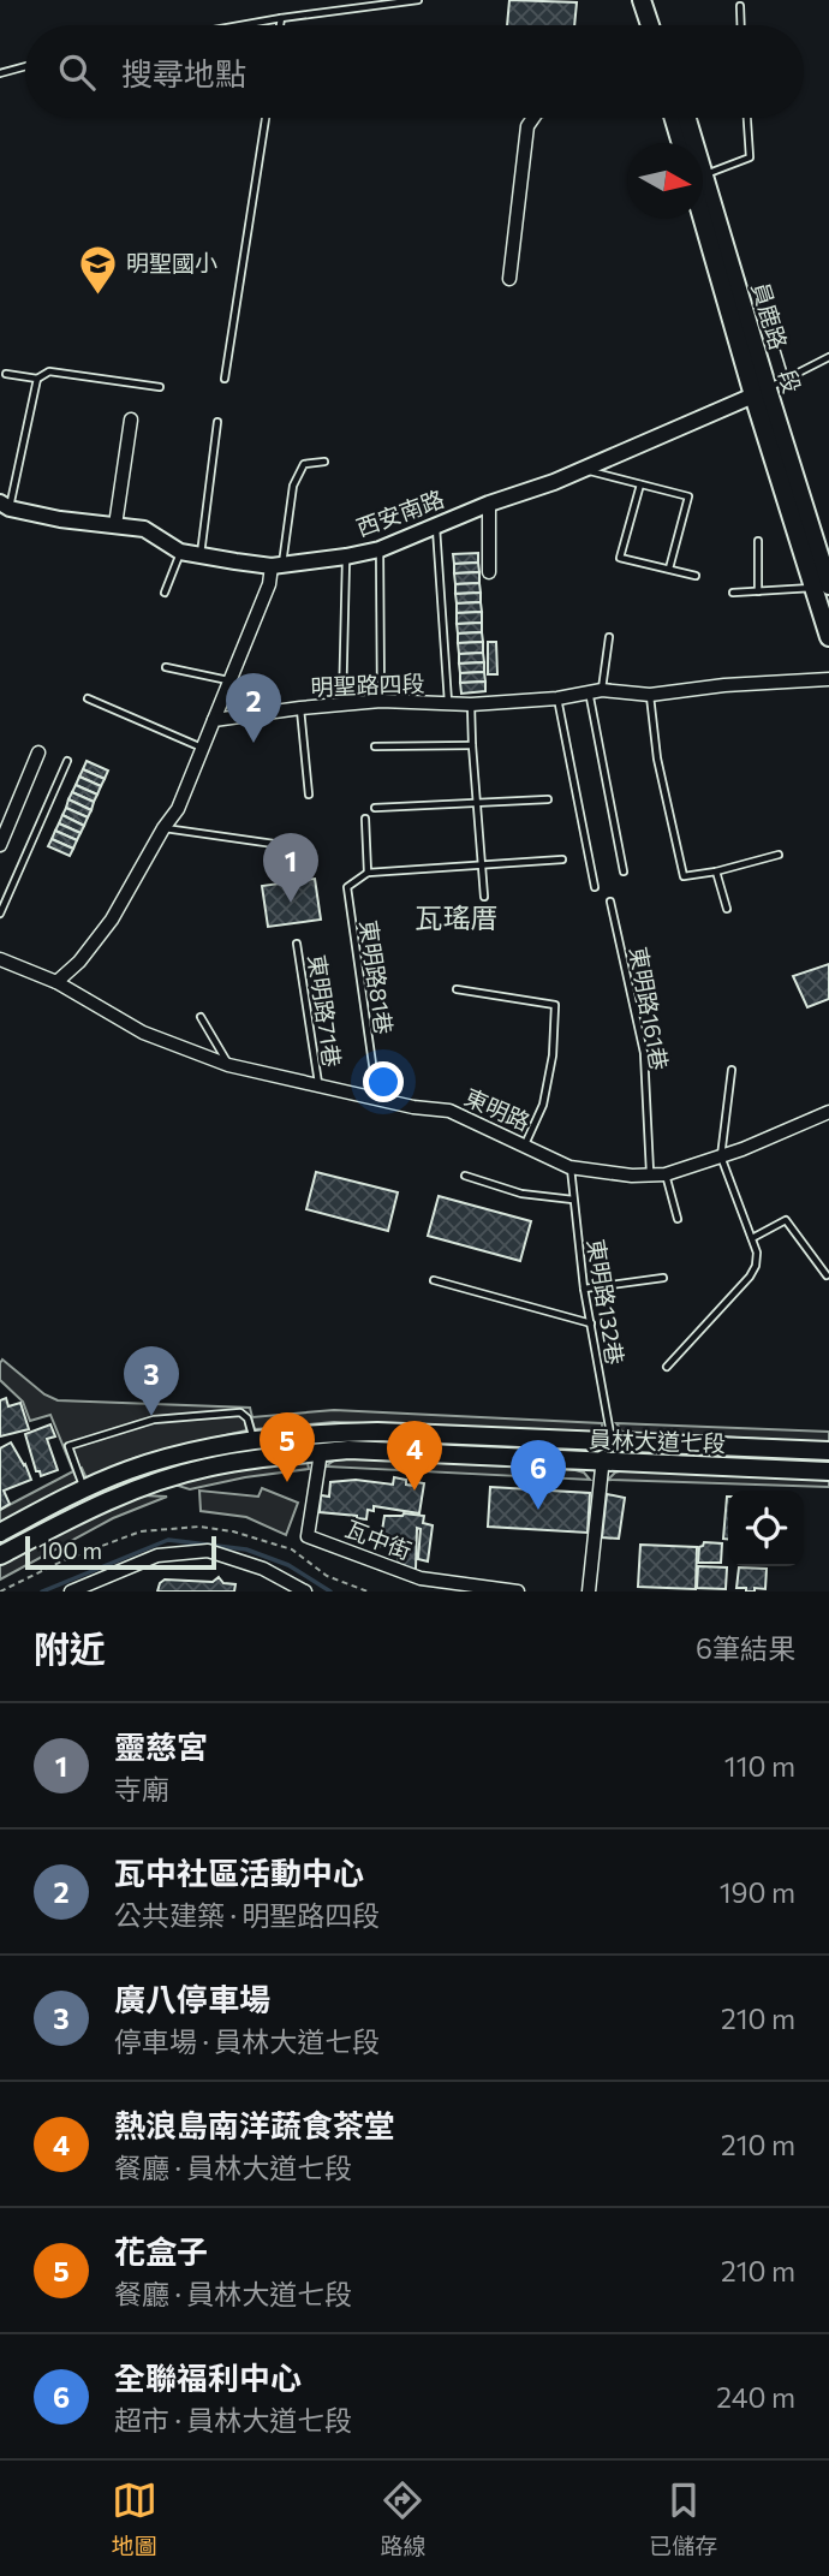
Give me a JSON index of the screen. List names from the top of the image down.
{
  "streets": {
    "main road": ["員鹿路一段", "員林大道七段"],
    "street": [
      "西安南路",
      "明聖路四段",
      "東明路",
      "瓦中街"
    ],
    "lane": [
      "東明路81巷",
      "東明路161巷",
      "東明路71巷",
      "東明路132巷"
    ]
  },
  "crossings": [
    ["員鹿路一段", "西安南路"],
    ["東明路81巷", "東明路"],
    ["東明路161巷", "東明路"],
    ["東明路71巷", "東明路"],
    ["東明路", "東明路132巷"],
    ["東明路132巷", "員林大道七段"],
    ["員林大道七段", "瓦中街"]
  ],
  "districts": ["瓦瑤厝"],
  "places": {
    "school or university": ["明聖國小"]
  },
  "scale_bar": "100 m",
  "north": "right",
  "page": {
    "search": "搜尋地點",
    "pins": [
      "2",
      "1",
      "3",
      "5",
      "4",
      "6"
    ],
    "scale": "100 m",
    "heading": ["附近", "6筆結果"],
    "list": [
      {
        "mark": "1",
        "name": "靈慈宮",
        "note": "寺廟",
        "value": "110 m"
      },
      {
        "mark": "2",
        "name": "瓦中社區活動中心",
        "note": "公共建築 · 明聖路四段",
        "value": "190 m"
      },
      {
        "mark": "3",
        "name": "廣八停車場",
        "note": "停車場 · 員林大道七段",
        "value": "210 m"
      },
      {
        "mark": "4",
        "name": "熱浪島南洋蔬食茶堂",
        "note": "餐廳 · 員林大道七段",
        "value": "210 m"
      },
      {
        "mark": "5",
        "name": "花盒子",
        "note": "餐廳 · 員林大道七段",
        "value": "210 m"
      },
      {
        "mark": "6",
        "name": "全聯福利中心",
        "note": "超市 · 員林大道七段",
        "value": "240 m"
      }
    ],
    "nav": ["地圖", "路線", "已儲存"]
  }
}
